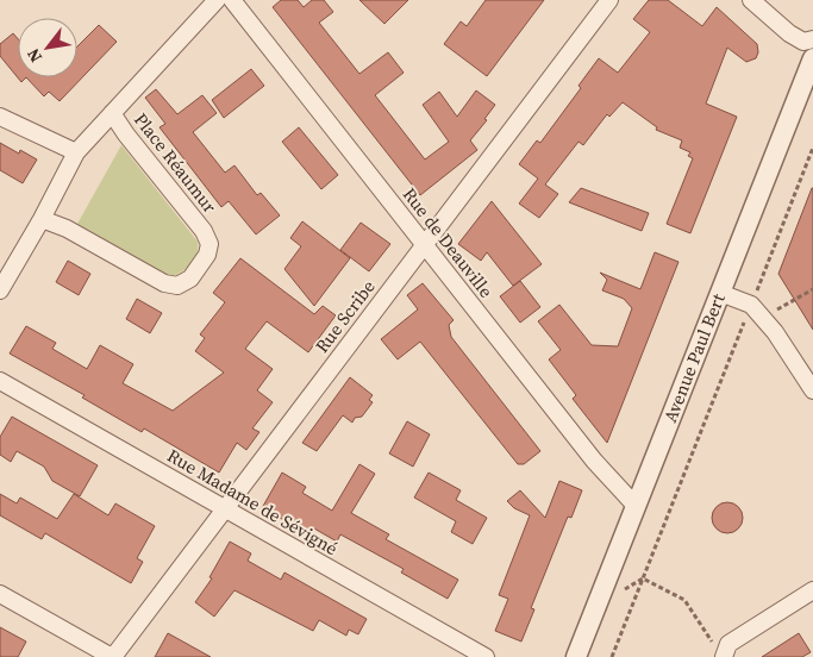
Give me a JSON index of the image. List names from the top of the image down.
{
  "streets": {
    "street": [
      "Place Réaumur",
      "Rue de Deauville",
      "Rue Scribe",
      "Avenue Paul Bert",
      "Rue Madame de Sévigné"
    ]
  },
  "crossings": [
    ["Rue de Deauville", "Rue Scribe"],
    ["Rue de Deauville", "Avenue Paul Bert"],
    ["Rue Scribe", "Rue Madame de Sévigné"]
  ],
  "north": "bottom left"
}
